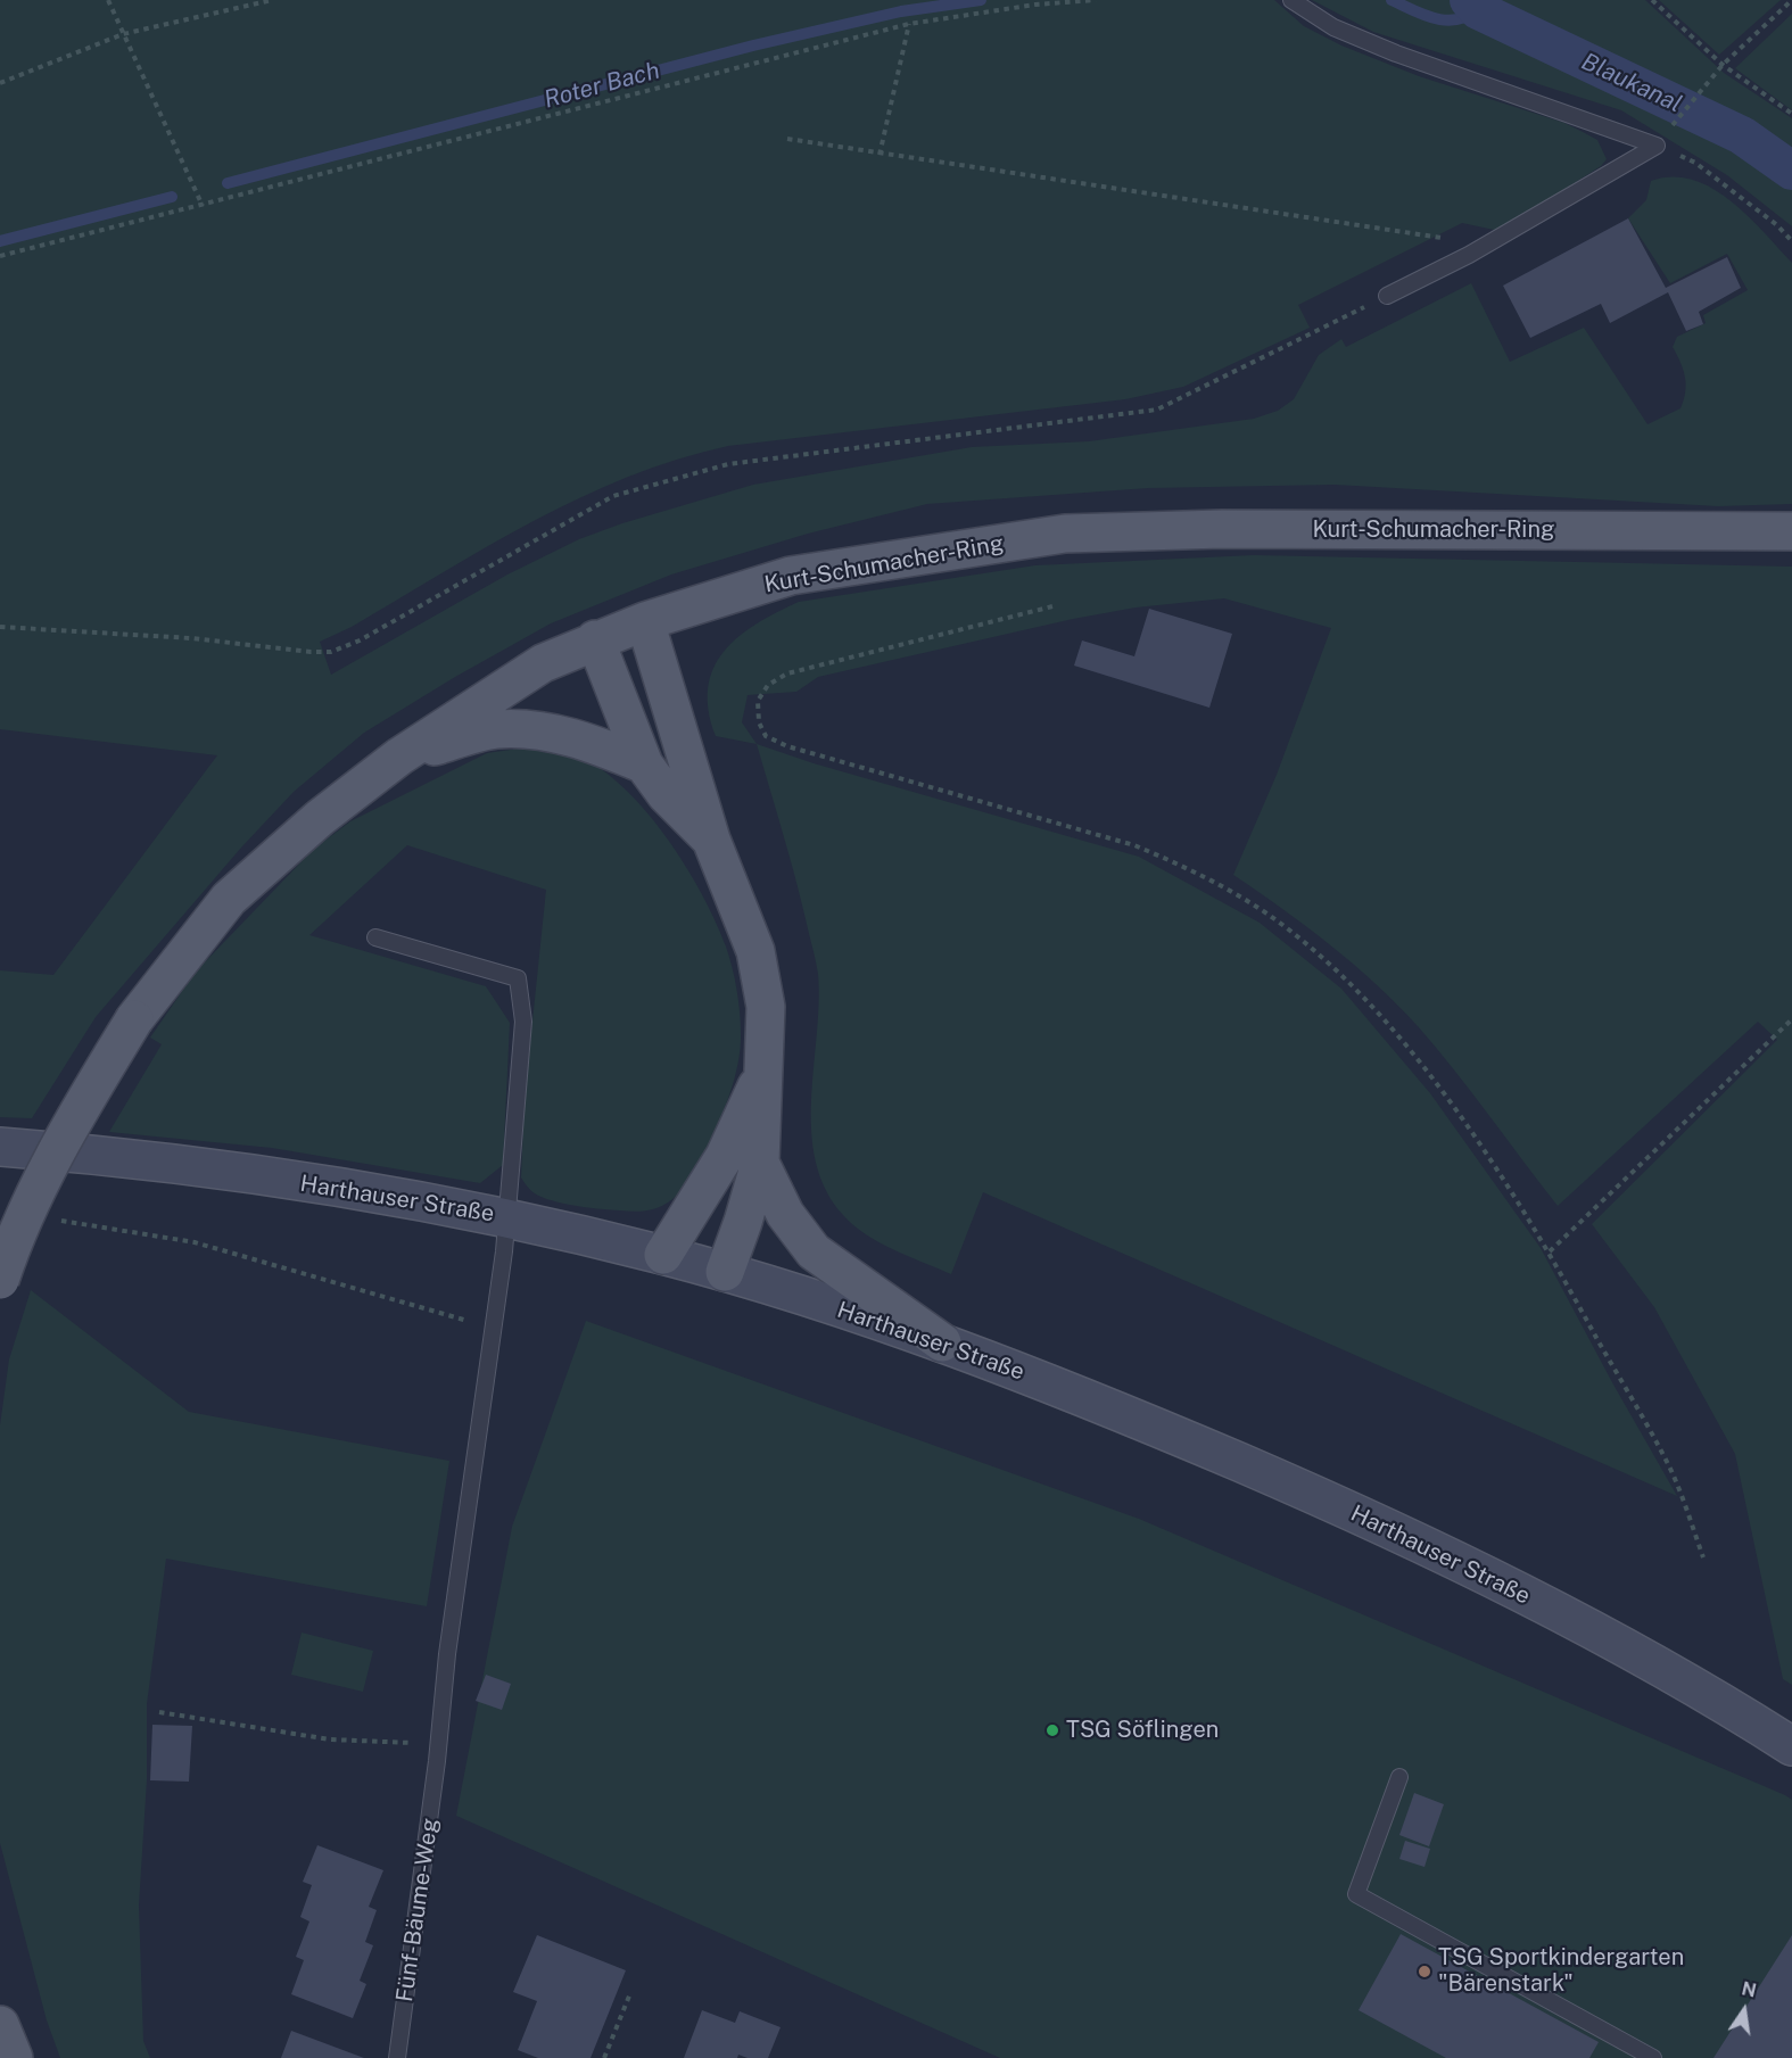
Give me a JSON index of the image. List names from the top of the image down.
{
  "streets": {
    "main road": ["Kurt-Schumacher-Ring"],
    "street": ["Harthauser Straße"],
    "lane": ["Fünf-Bäume-Weg"]
  },
  "crossings": [
    ["Harthauser Straße", "Fünf-Bäume-Weg"]
  ],
  "water": ["Blaukanal", "Roter Bach"],
  "places": ["TSG Söflingen", "TSG Sportkindergarten \"Bärenstark\""],
  "north": "top"
}
